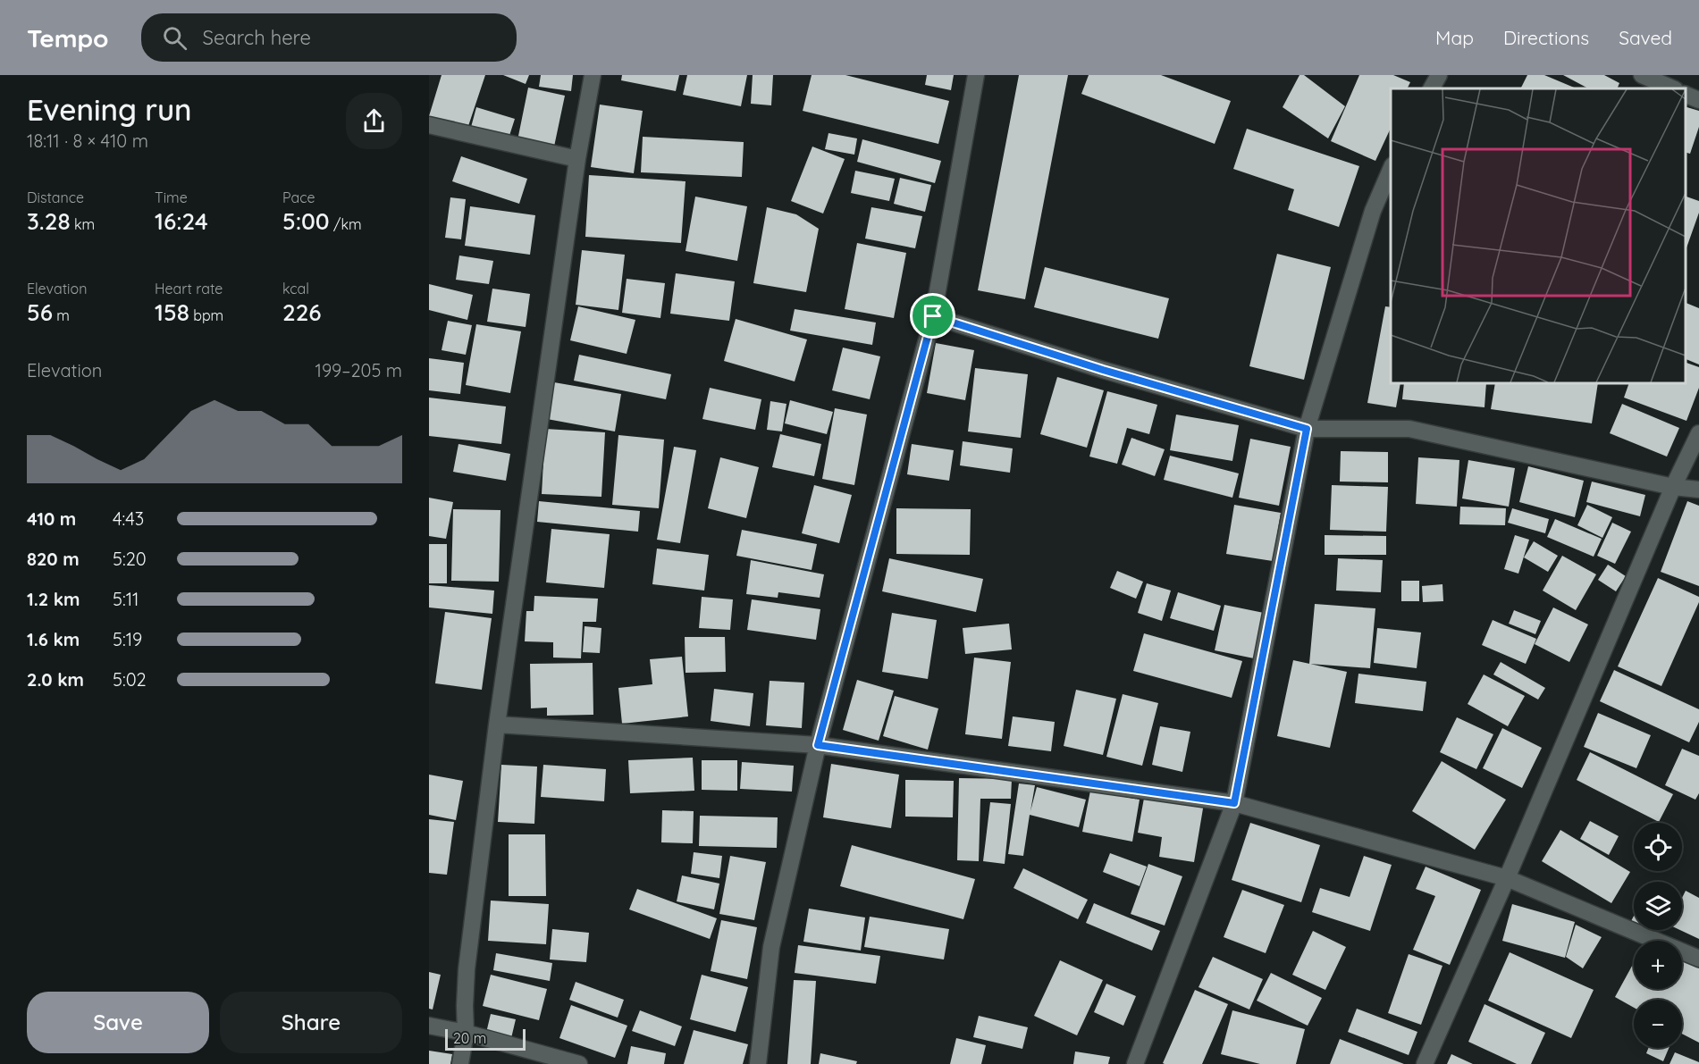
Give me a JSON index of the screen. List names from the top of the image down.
{
  "scale_bar": "20 m",
  "page": {
    "header": "Tempo",
    "search": "Search here",
    "nav": ["Map", "Directions", "Saved"],
    "heading": ["Evening run", "18:11 · 8 × 410 m"],
    "stats": [
      ["Distance", "3.28 km"],
      ["Time", "16:24"],
      ["Pace", "5:00 /km"],
      ["Elevation", "56 m"],
      ["Heart rate", "158 bpm"],
      ["kcal", "226"]
    ],
    "chart": ["Elevation", "199–205 m"],
    "list": [
      {
        "name": "410 m",
        "note": "4:43"
      },
      {
        "name": "820 m",
        "note": "5:20"
      },
      {
        "name": "1.2 km",
        "note": "5:11"
      },
      {
        "name": "1.6 km",
        "note": "5:19"
      },
      {
        "name": "2.0 km",
        "note": "5:02"
      }
    ],
    "map_buttons": ["+", "−"],
    "buttons": ["Save", "Share"],
    "scale": "20 m"
  }
}
